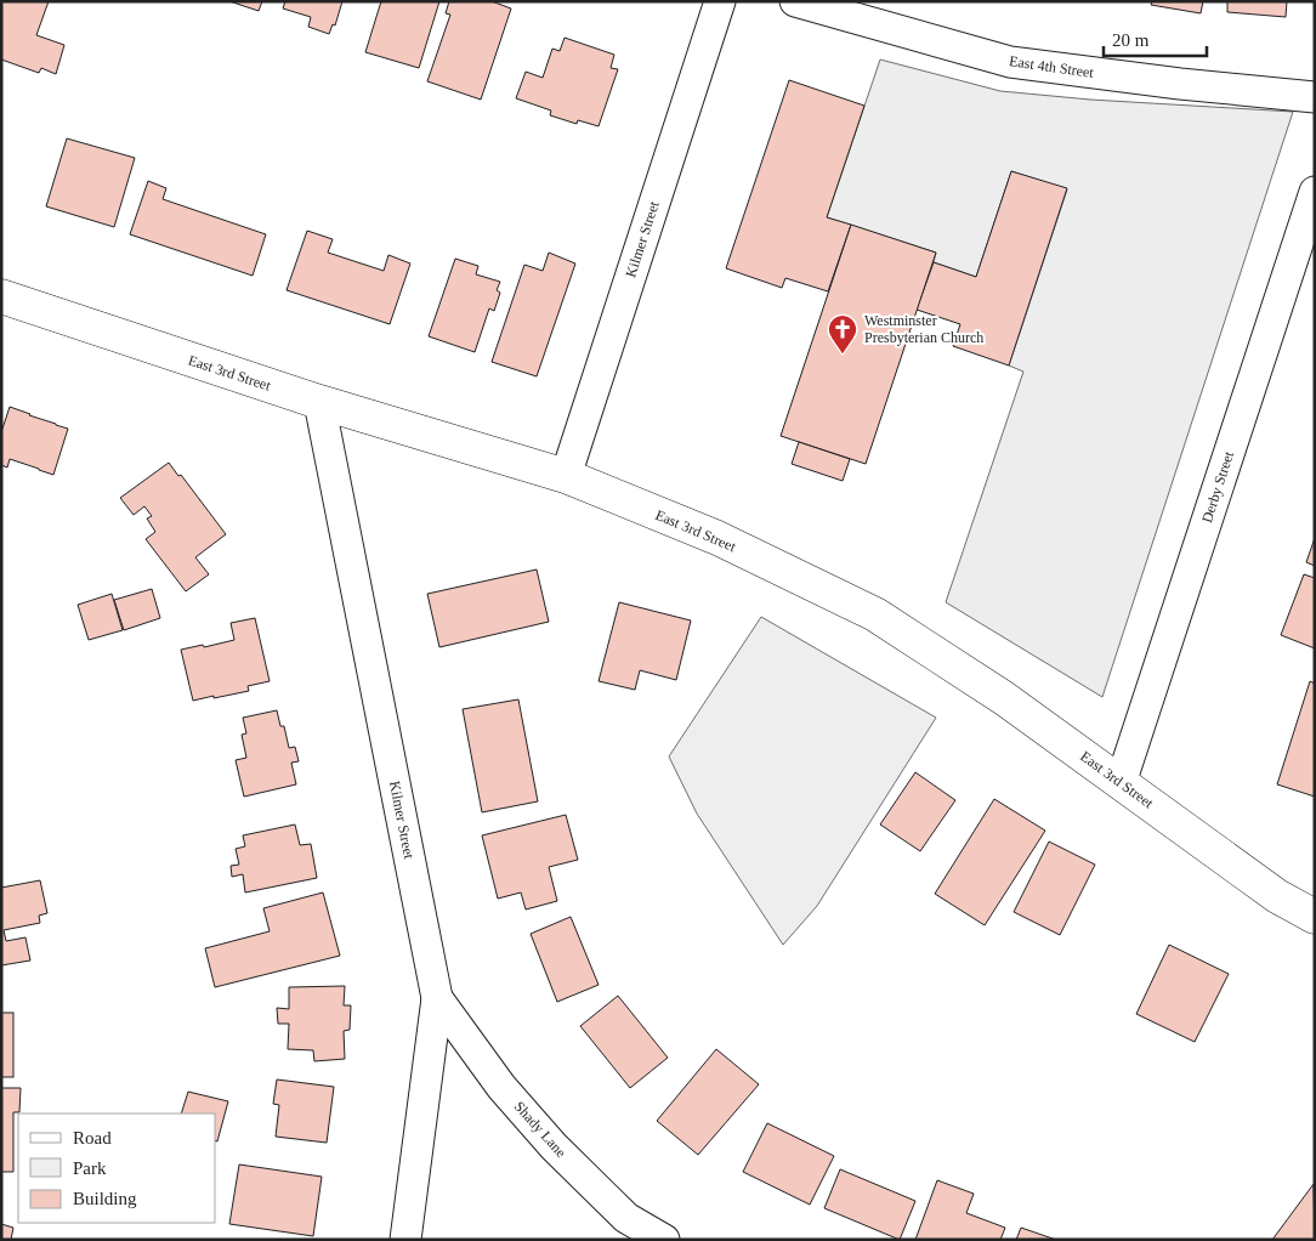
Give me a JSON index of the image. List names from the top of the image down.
{
  "streets": {
    "street": [
      "East 4th Street",
      "Kilmer Street",
      "East 3rd Street",
      "Derby Street",
      "Shady Lane"
    ]
  },
  "crossings": [
    ["Kilmer Street", "East 3rd Street"],
    ["Kilmer Street", "Shady Lane"],
    ["East 3rd Street", "Derby Street"]
  ],
  "places": {
    "church": ["Westminster Presbyterian Church"]
  },
  "legend": ["Road", "Park", "Building"],
  "scale_bar": "20 m"
}
